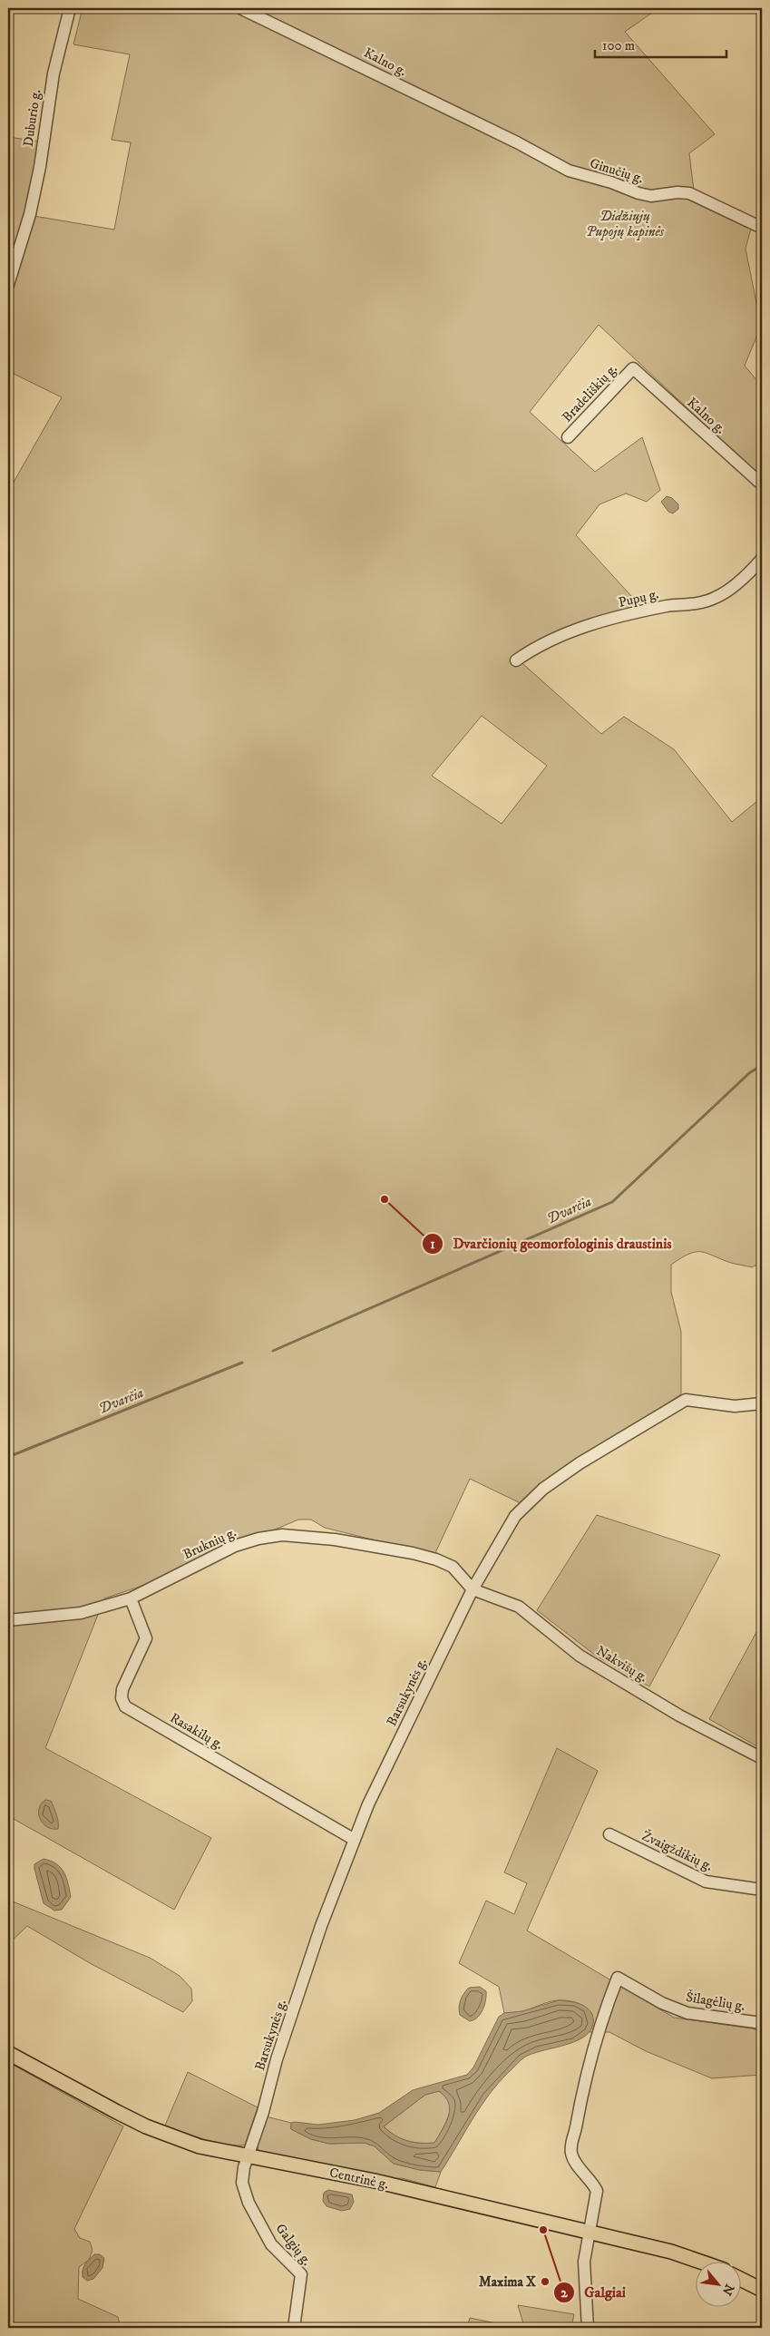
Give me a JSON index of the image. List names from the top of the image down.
{
  "streets": {
    "main road": ["Centrinė g."],
    "street": [
      "Kalno g.",
      "Duburio g.",
      "Ginučių g.",
      "Bradeliškių g.",
      "Pupų g.",
      "Bruknių g.",
      "Nakvišų g.",
      "Barsukynės g.",
      "Rasakilų g.",
      "Žvaigždikių g.",
      "Šilagėlių g.",
      "Galgių g."
    ]
  },
  "crossings": [
    ["Kalno g.", "Ginučių g."],
    ["Kalno g.", "Bradeliškių g."],
    ["Bruknių g.", "Nakvišų g."],
    ["Bruknių g.", "Barsukynės g."],
    ["Bruknių g.", "Rasakilų g."],
    ["Nakvišų g.", "Barsukynės g."],
    ["Barsukynės g.", "Rasakilų g."],
    ["Barsukynės g.", "Centrinė g."],
    ["Barsukynės g.", "Galgių g."],
    ["Šilagėlių g.", "Centrinė g."],
    ["Centrinė g.", "Galgių g."]
  ],
  "water": ["Dvarčia"],
  "parks": ["Didžiųjų Pupojų kapinės"],
  "places": ["Dvarčionių geomorfologinis draustinis", "Galgiai", "Maxima X"],
  "scale_bar": "100 m",
  "north": "bottom right"
}
